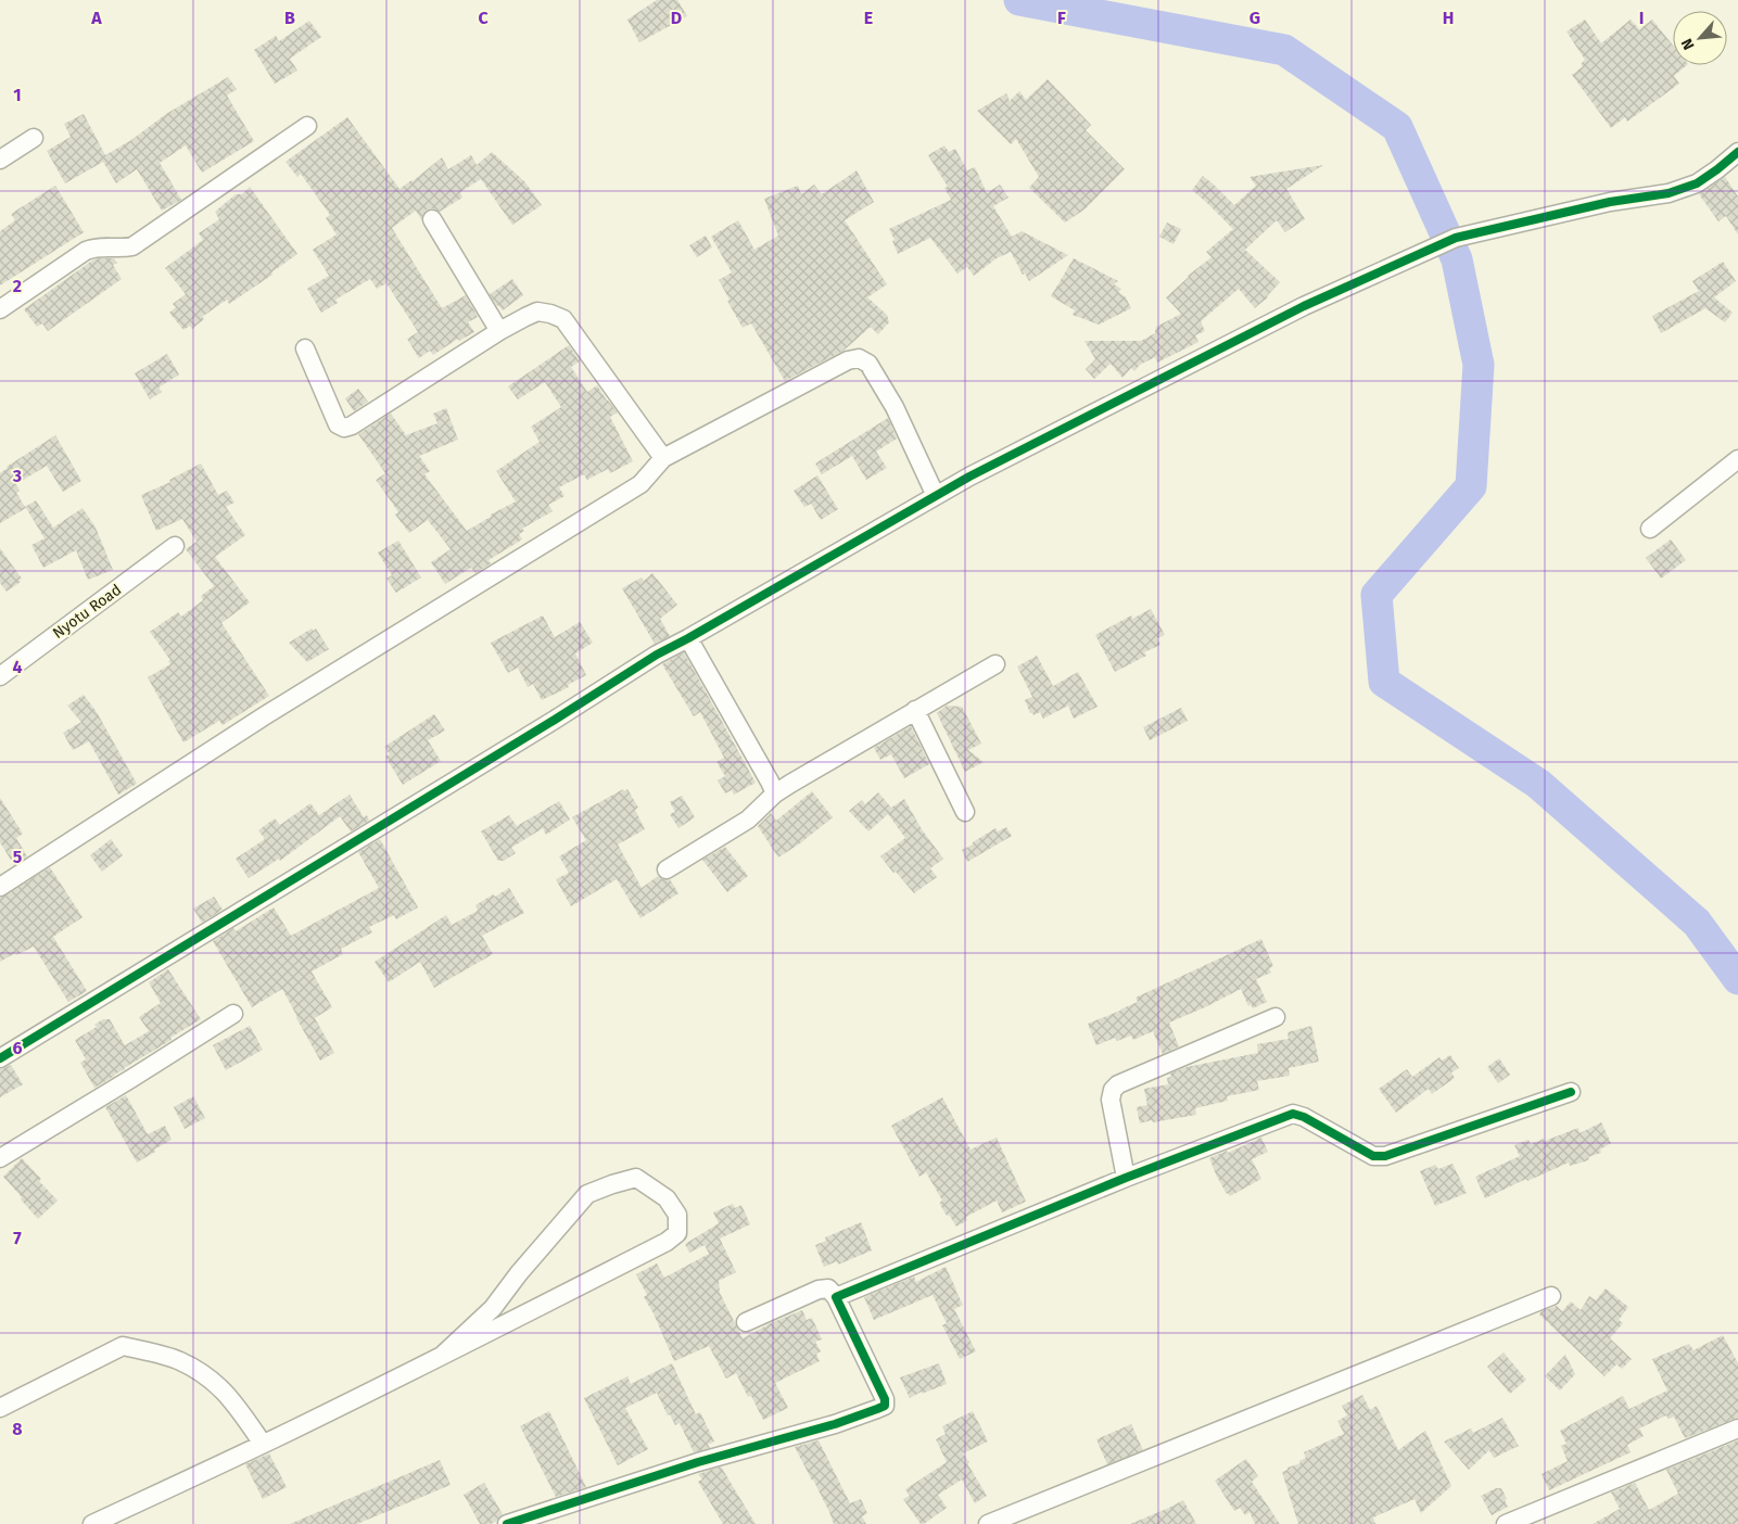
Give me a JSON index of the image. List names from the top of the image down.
{
  "streets": {
    "street": ["Nyotu Road"]
  },
  "north": "bottom left",
  "grid": {
    "columns": [
      "A",
      "B",
      "C",
      "D",
      "E",
      "F",
      "G",
      "H",
      "I"
    ],
    "rows": [
      "1",
      "2",
      "3",
      "4",
      "5",
      "6",
      "7",
      "8"
    ]
  }
}
